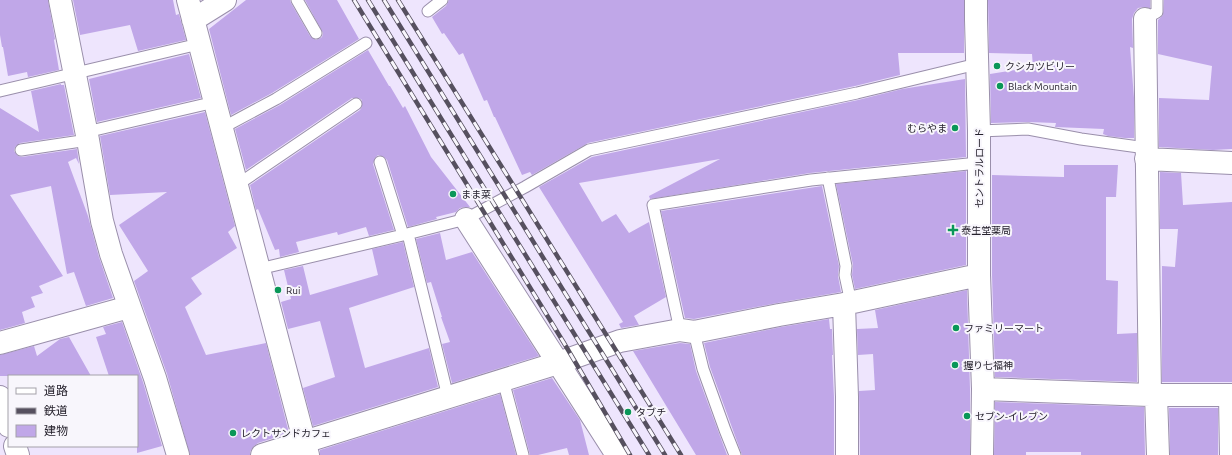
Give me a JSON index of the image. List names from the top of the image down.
{
  "streets": {
    "street": ["セントラルロード"]
  },
  "places": {
    "other": [
      "クシカツビリー",
      "Black Mountain",
      "むらやま",
      "まま菜",
      "Rui",
      "ファミリーマート",
      "握り七福神",
      "タブチ",
      "セブン-イレブン",
      "レクトサンドカフェ"
    ],
    "health": ["泰生堂薬局"]
  },
  "legend": ["道路", "鉄道", "建物"]
}
